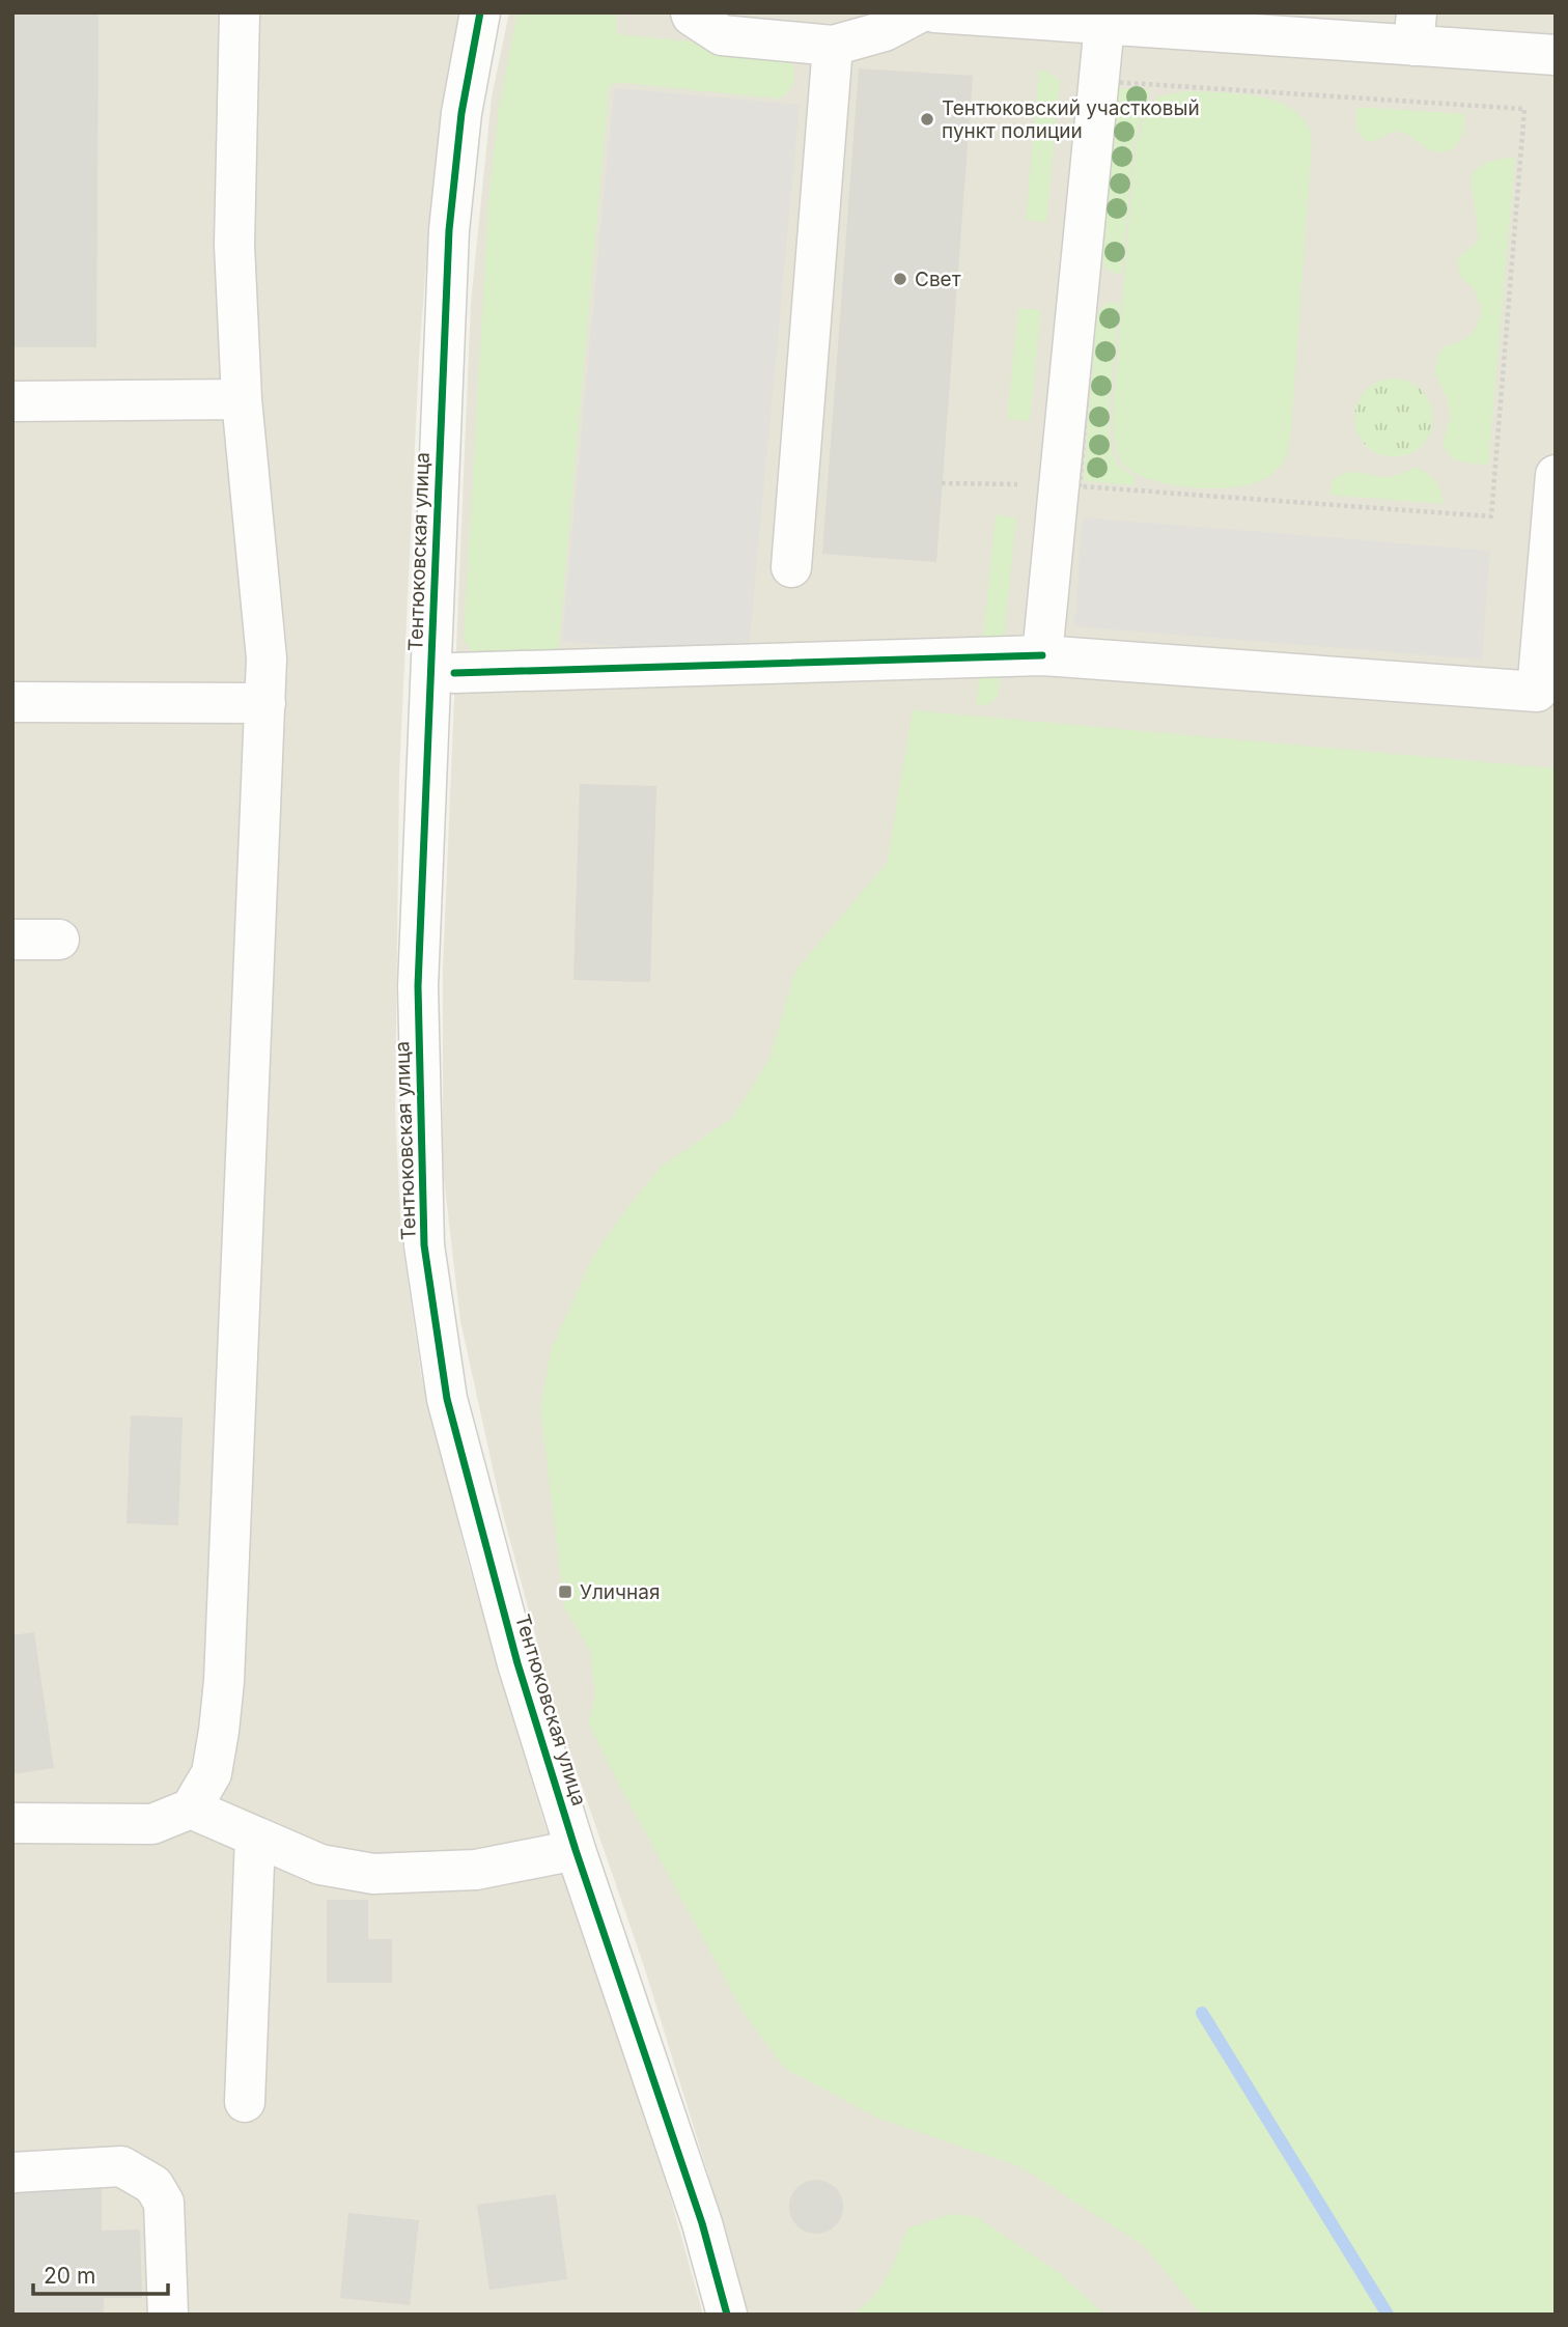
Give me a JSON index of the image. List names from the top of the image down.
{
  "streets": {
    "street": ["Тентюковская улица"]
  },
  "places": {
    "other": ["Тентюковский участковый пункт полиции", "Свет"],
    "transit": ["Уличная"]
  },
  "scale_bar": "20 m"
}
